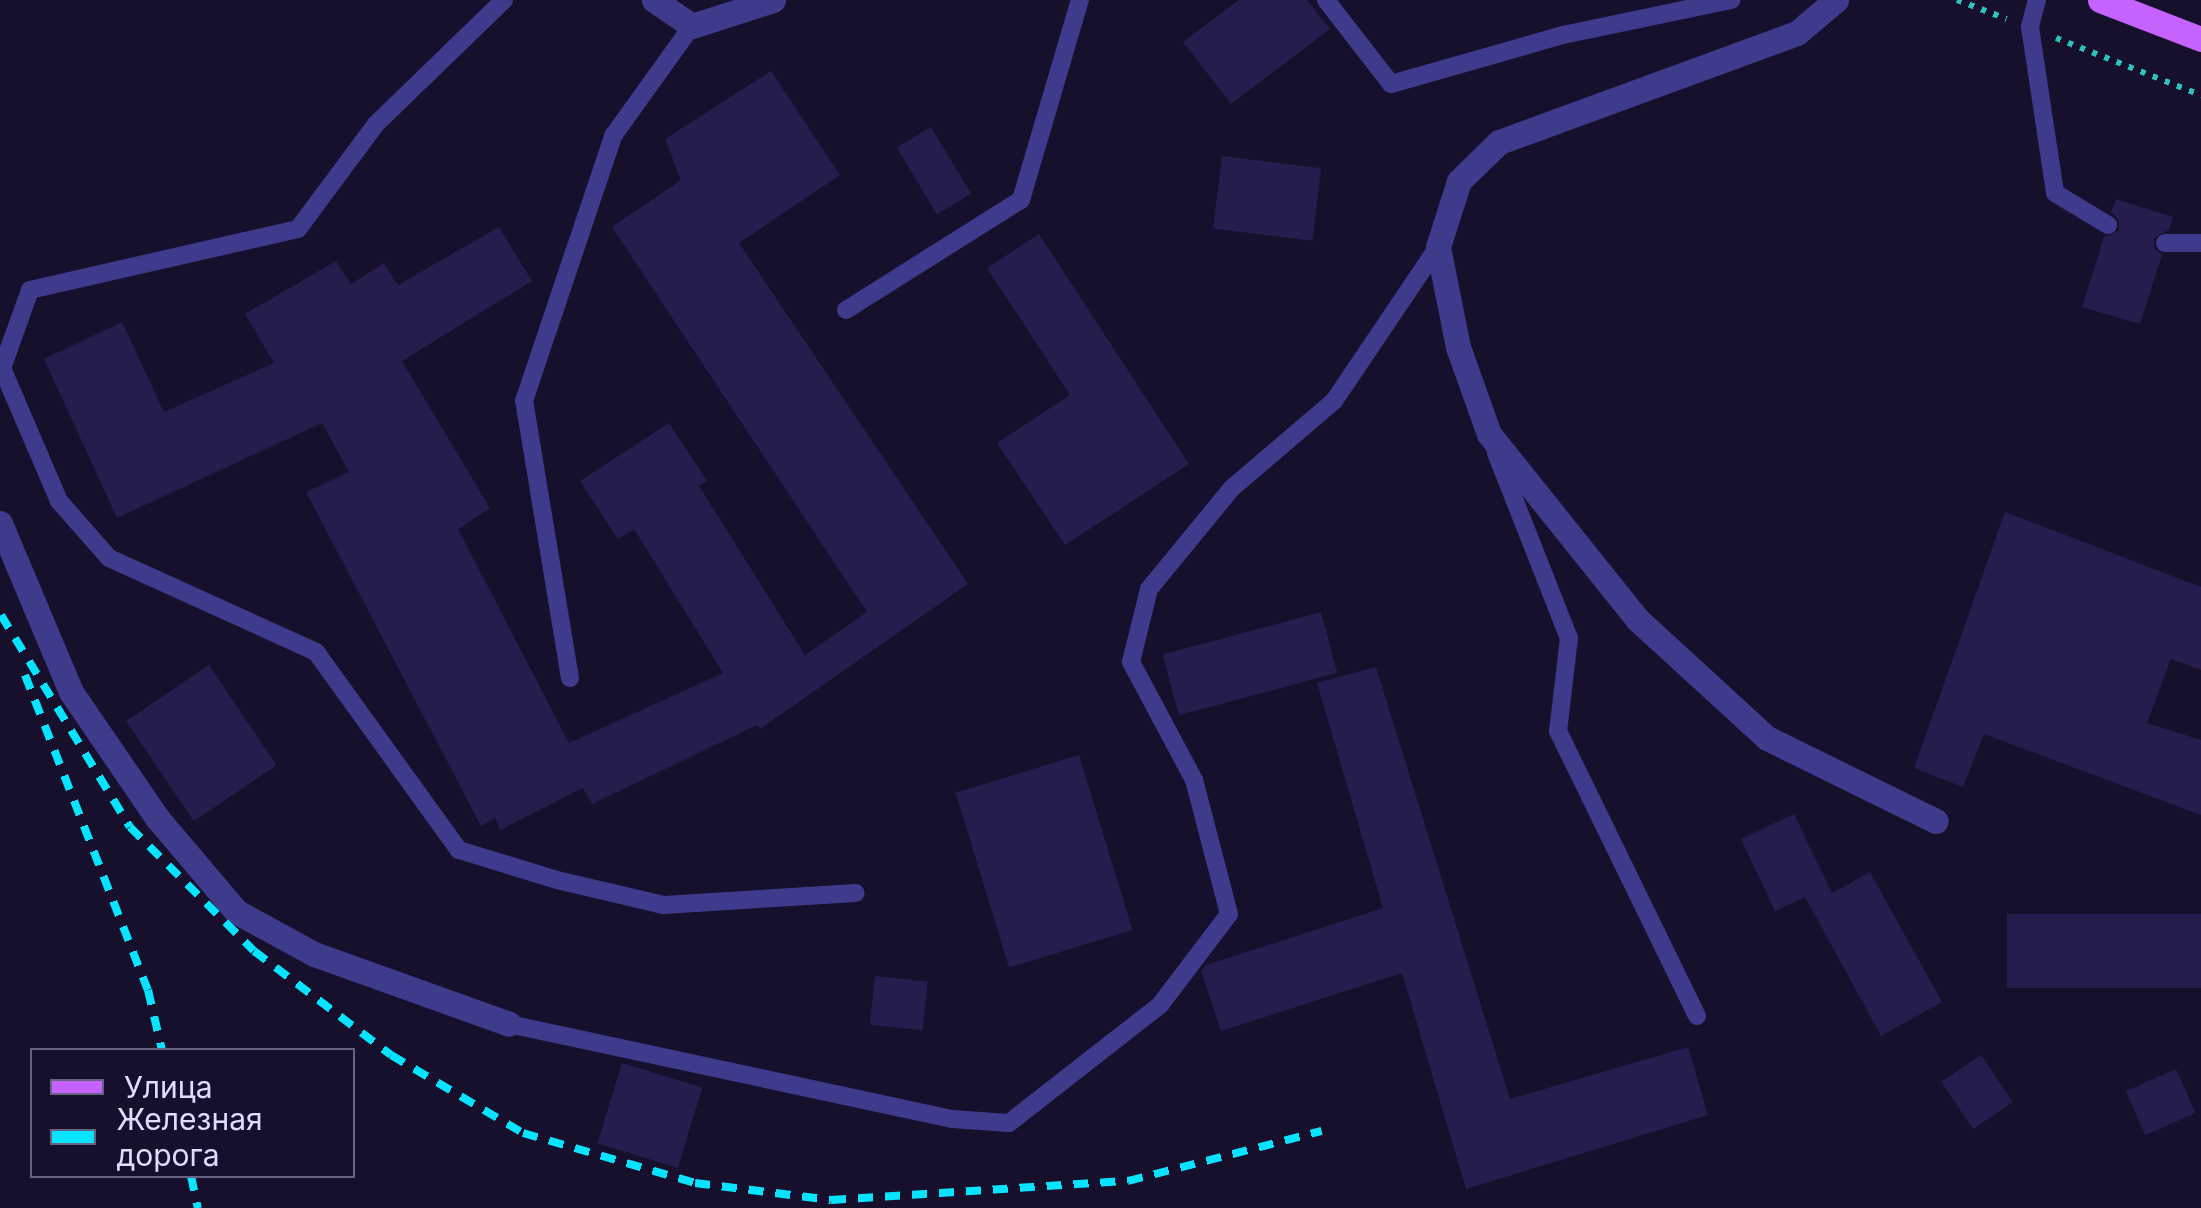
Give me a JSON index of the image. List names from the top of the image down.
{
  "legend": ["Улица", "Железная дорога"]
}
